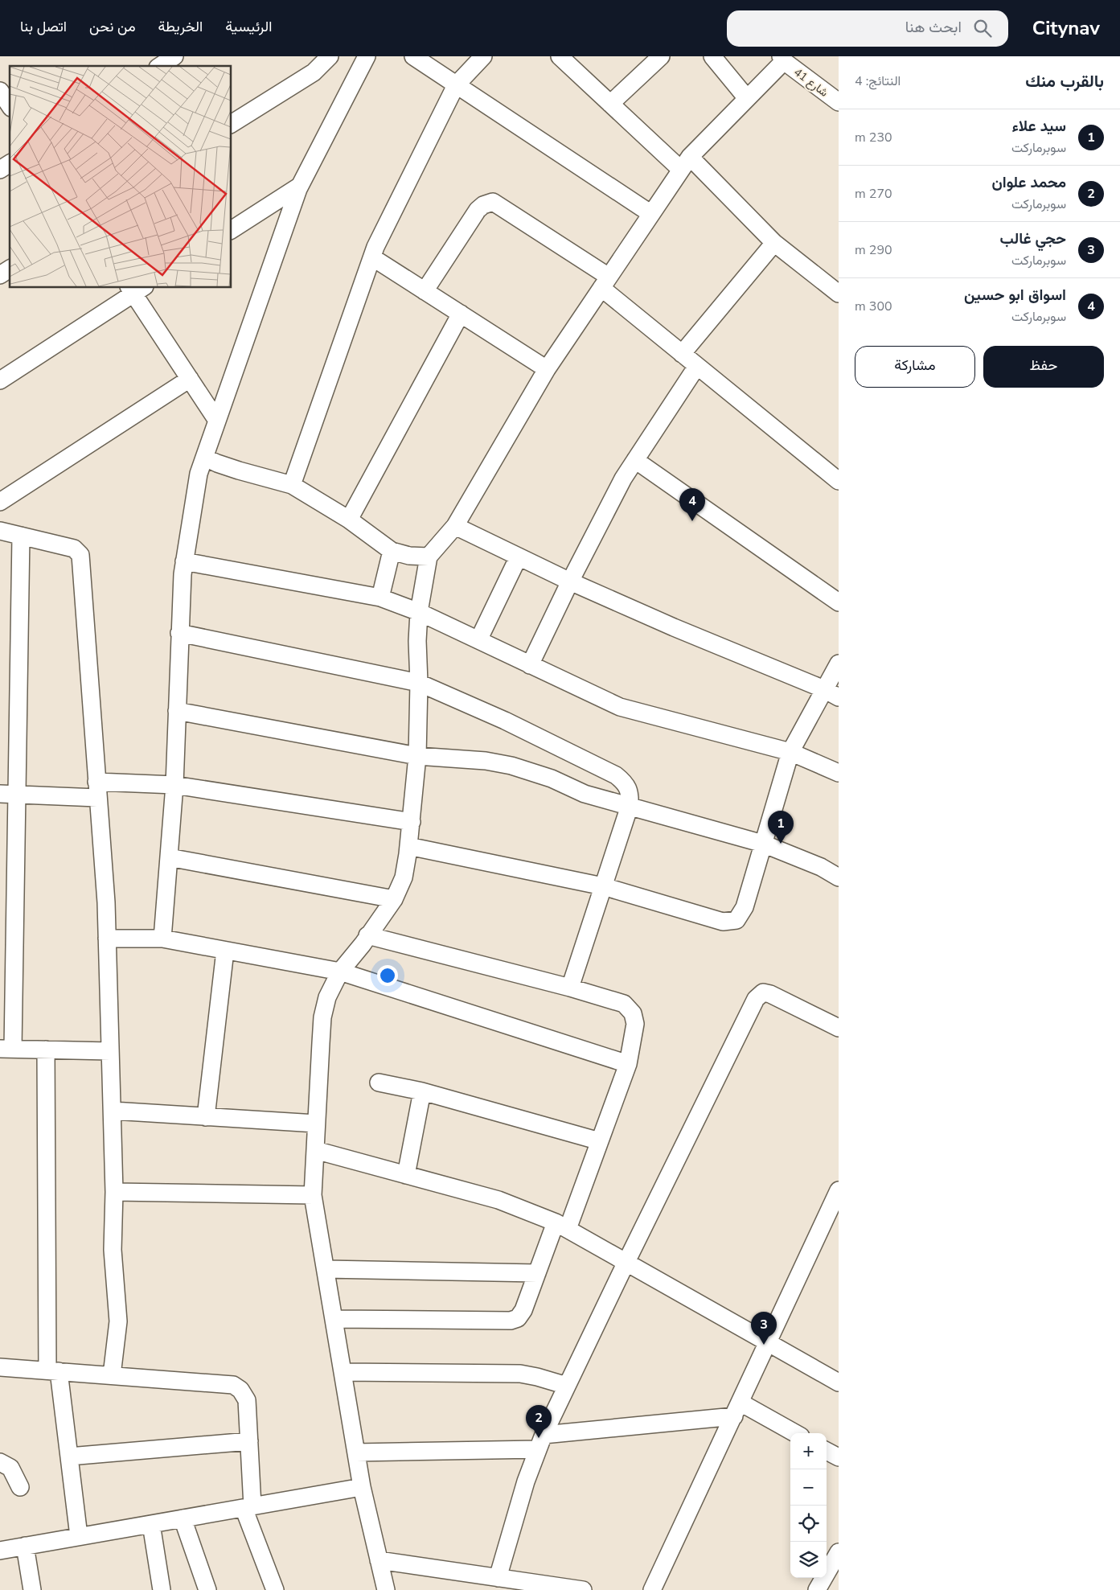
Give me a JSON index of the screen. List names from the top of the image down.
{
  "streets": {
    "street": ["شارع 41"]
  },
  "page": {
    "header": "Citynav",
    "search": "ابحث هنا",
    "nav": [
      "الرئيسية",
      "الخريطة",
      "من نحن",
      "اتصل بنا"
    ],
    "heading": ["بالقرب منك", "النتائج: 4"],
    "list": [
      {
        "mark": "1",
        "name": "سيد علاء",
        "note": "سوبرماركت",
        "value": "230 m"
      },
      {
        "mark": "2",
        "name": "محمد علوان",
        "note": "سوبرماركت",
        "value": "270 m"
      },
      {
        "mark": "3",
        "name": "حجي غالب",
        "note": "سوبرماركت",
        "value": "290 m"
      },
      {
        "mark": "4",
        "name": "اسواق ابو حسين",
        "note": "سوبرماركت",
        "value": "300 m"
      }
    ],
    "buttons": ["حفظ", "مشاركة"],
    "pins": [
      "4",
      "1",
      "3",
      "2"
    ],
    "map_buttons": ["+", "−"]
  }
}
